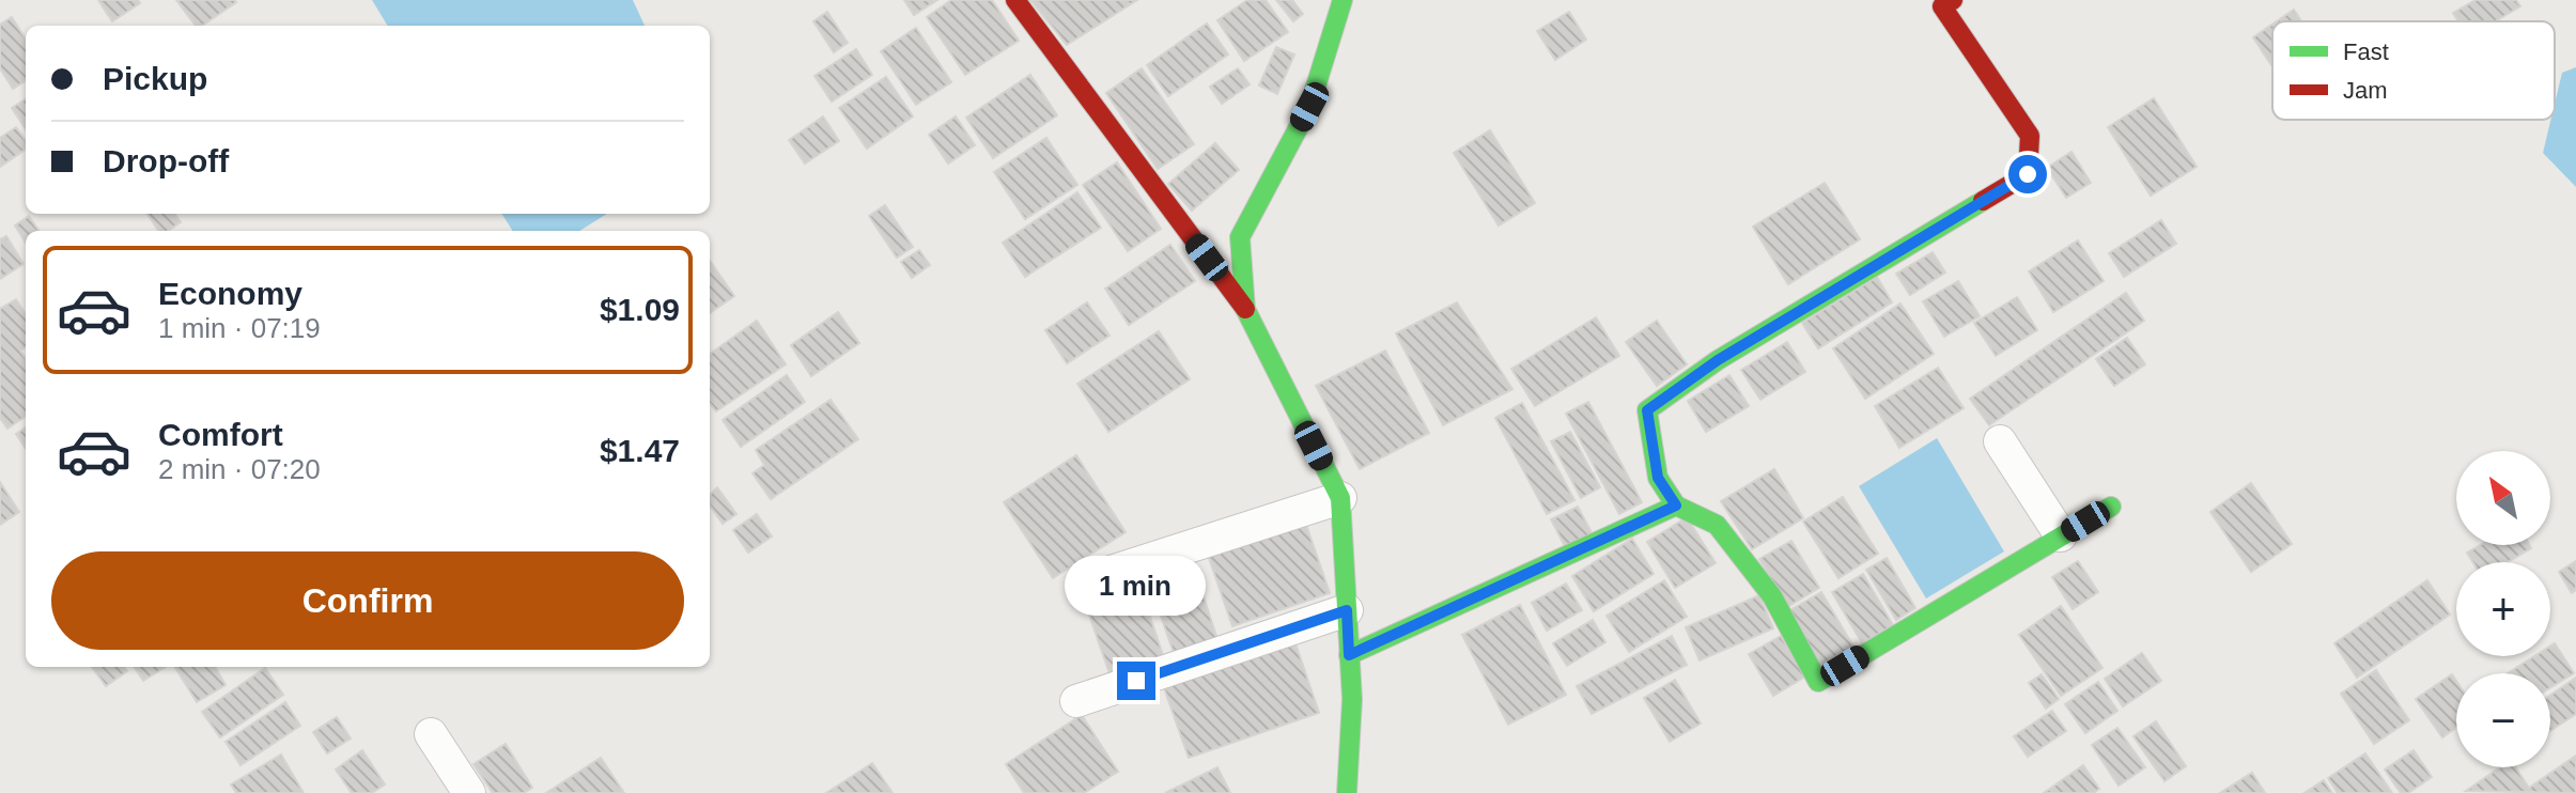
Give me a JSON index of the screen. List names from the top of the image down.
{
  "legend": ["Fast", "Jam"],
  "north": "top left",
  "page": {
    "banner": ["Pickup", "Drop-off"],
    "list": [
      {
        "name": "Economy",
        "note": "1 min · 07:19",
        "value": "$1.09"
      },
      {
        "name": "Comfort",
        "note": "2 min · 07:20",
        "value": "$1.47"
      }
    ],
    "map_buttons": ["+", "−"],
    "buttons": "Confirm",
    "bubble": "1 min"
  }
}
